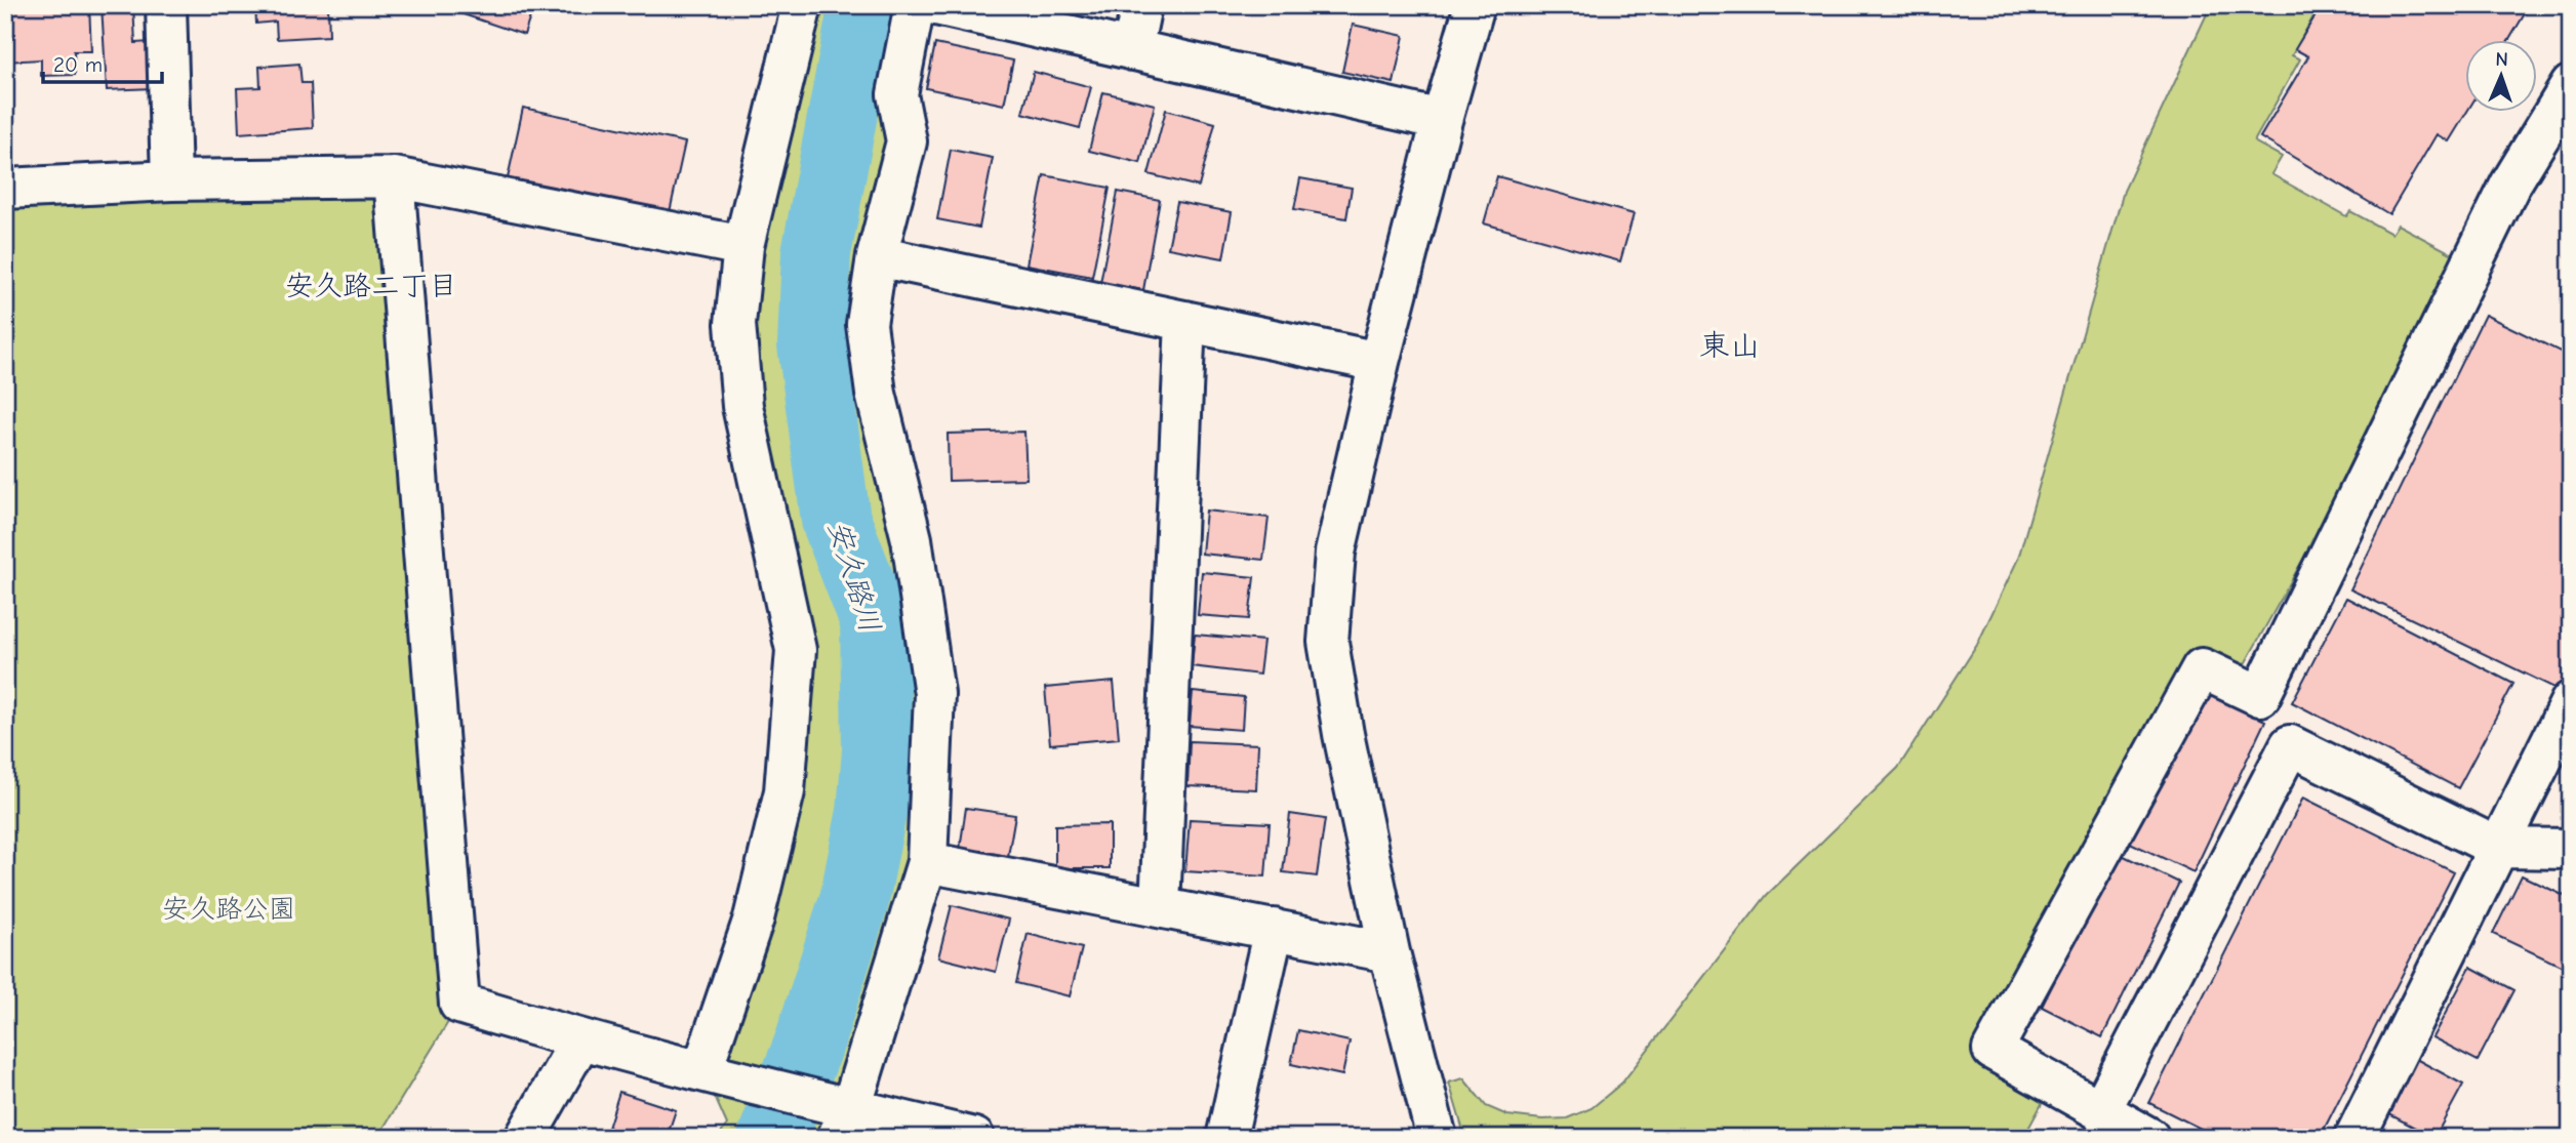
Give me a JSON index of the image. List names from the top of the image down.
{
  "districts": ["安久路二丁目", "東山"],
  "water": ["安久路川"],
  "parks": ["安久路公園"],
  "scale_bar": "20 m",
  "north": "top"
}
